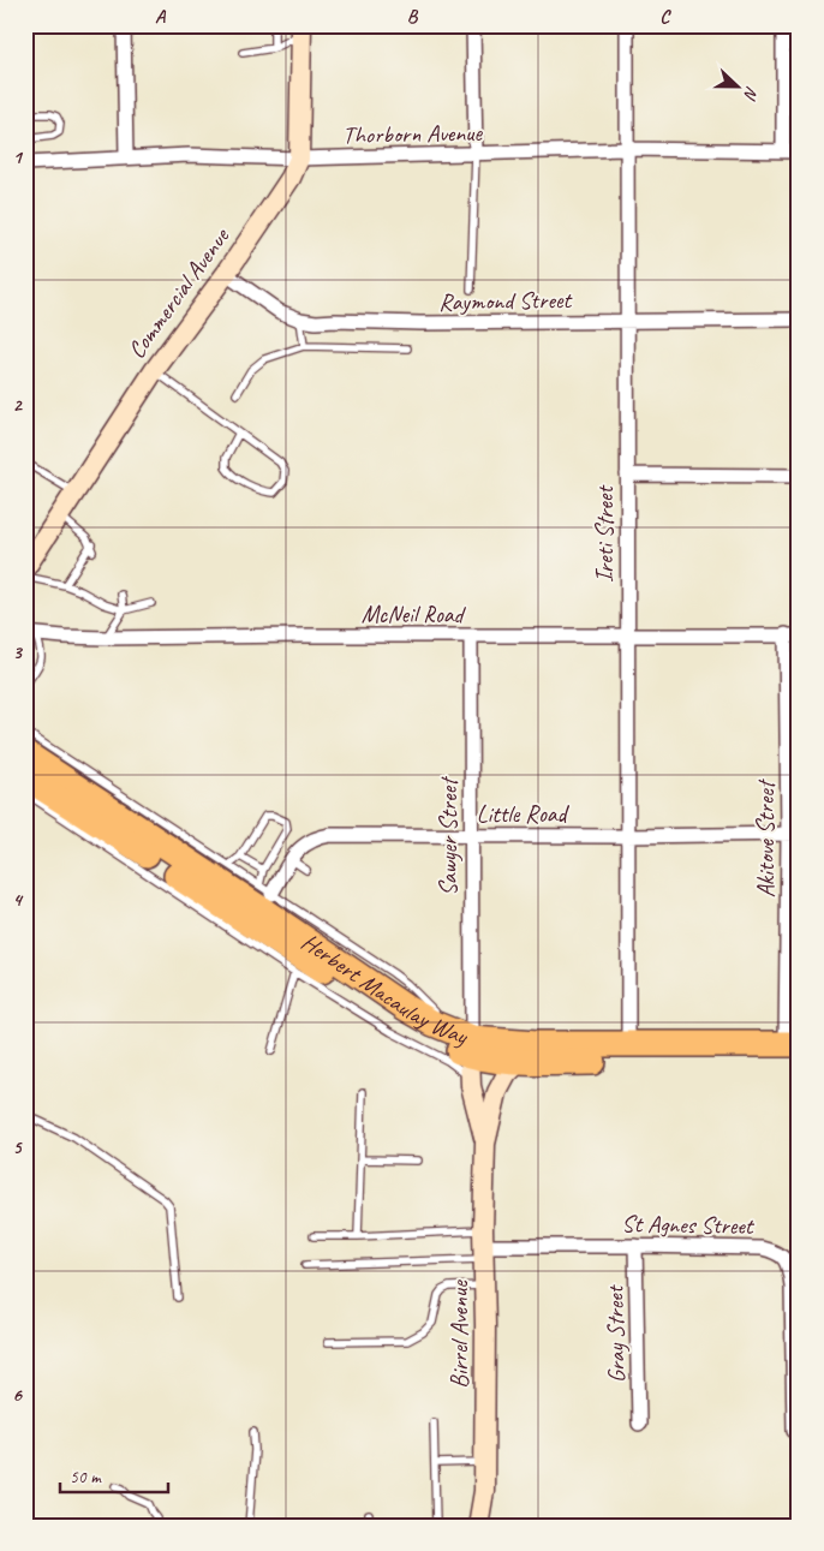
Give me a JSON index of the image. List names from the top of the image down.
{
  "streets": {
    "highway": ["Herbert Macaulay Way"],
    "street": [
      "Thorborn Avenue",
      "Commercial Avenue",
      "Raymond Street",
      "Ireti Street",
      "McNeil Road",
      "Little Road",
      "Sawyer Street",
      "Akitove Street",
      "St Agnes Street",
      "Birrel Avenue",
      "Gray Street"
    ]
  },
  "crossings": [
    ["Thorborn Avenue", "Commercial Avenue"],
    ["Thorborn Avenue", "Ireti Street"],
    ["Commercial Avenue", "Raymond Street"],
    ["Raymond Street", "Ireti Street"],
    ["Ireti Street", "McNeil Road"],
    ["Ireti Street", "Little Road"],
    ["Ireti Street", "Herbert Macaulay Way"],
    ["McNeil Road", "Sawyer Street"],
    ["McNeil Road", "Akitove Street"],
    ["Little Road", "Sawyer Street"],
    ["Little Road", "Akitove Street"],
    ["Sawyer Street", "Herbert Macaulay Way"],
    ["Akitove Street", "Herbert Macaulay Way"],
    ["St Agnes Street", "Birrel Avenue"],
    ["St Agnes Street", "Gray Street"]
  ],
  "scale_bar": "50 m",
  "north": "right",
  "grid": {
    "columns": ["A", "B", "C"],
    "rows": [
      "1",
      "2",
      "3",
      "4",
      "5",
      "6"
    ]
  }
}
